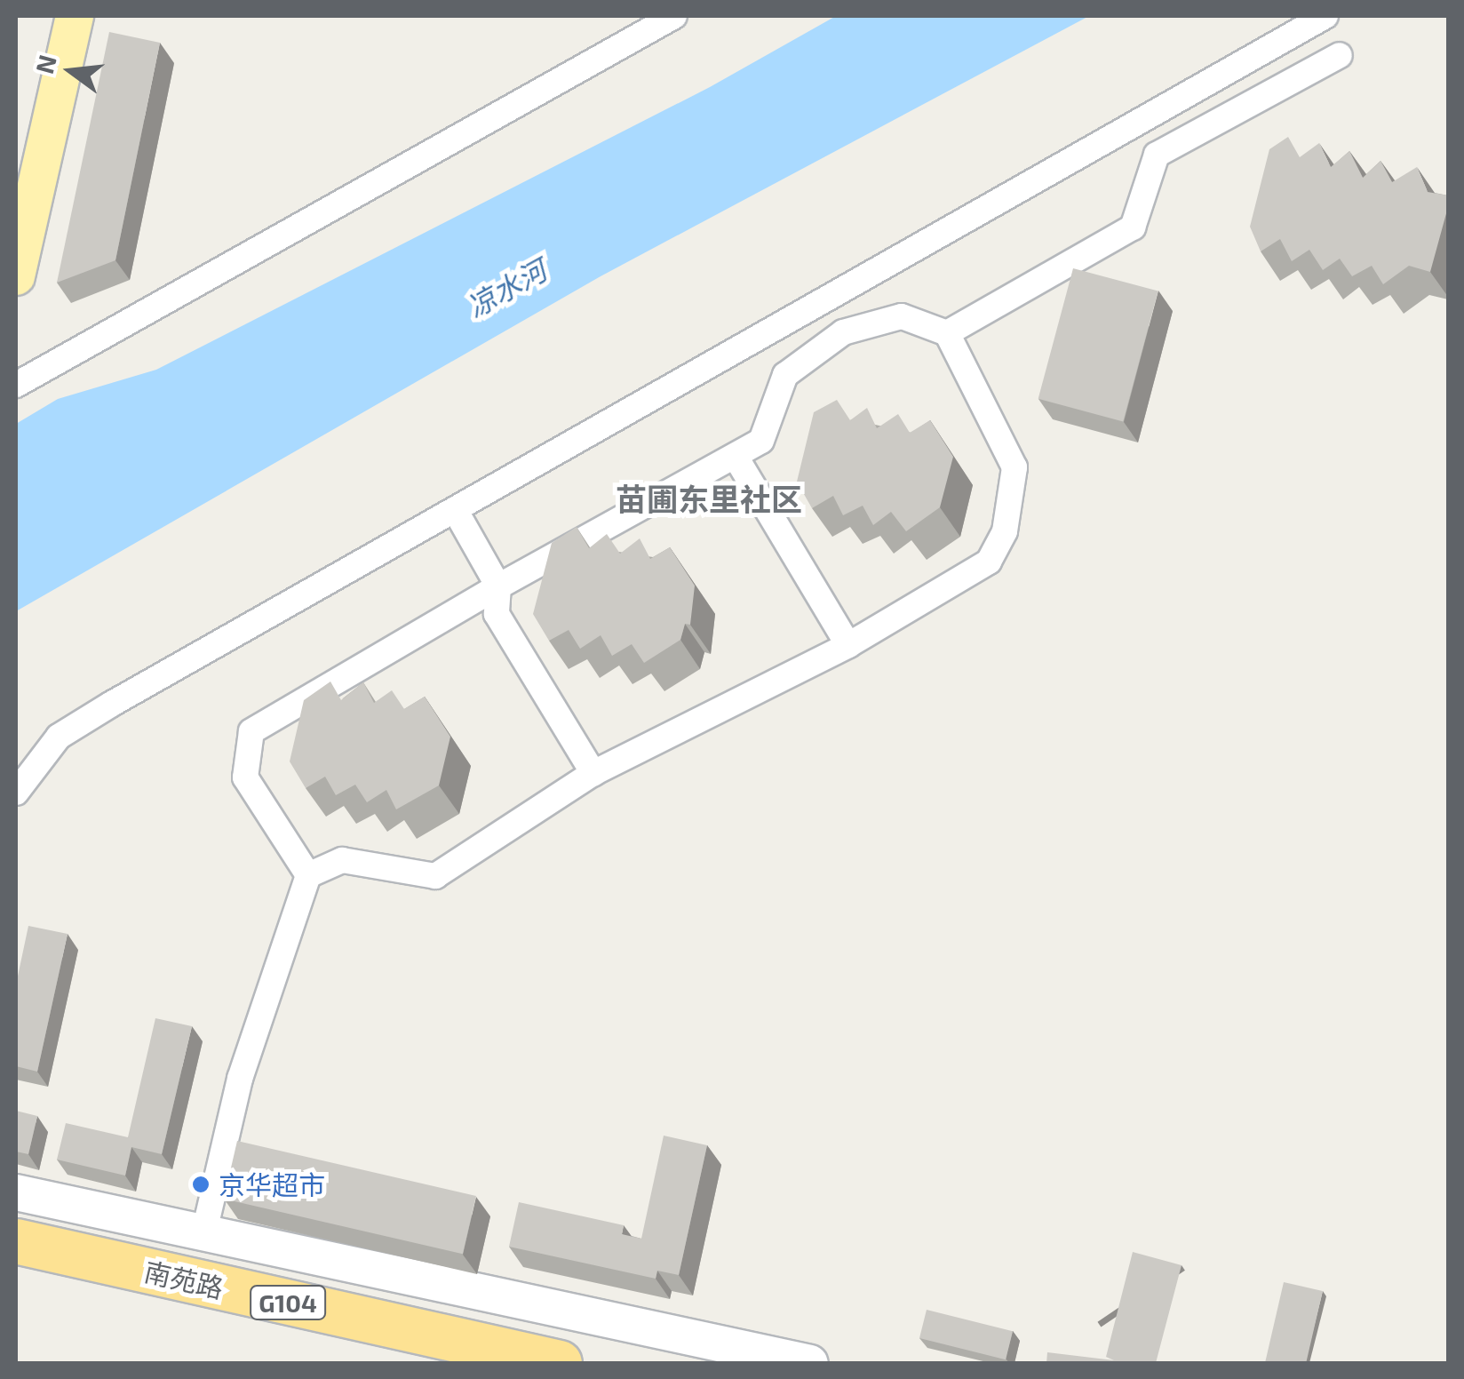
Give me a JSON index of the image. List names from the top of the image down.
{
  "streets": {
    "highway": ["南苑路", "G104"]
  },
  "districts": ["苗圃东里社区"],
  "water": ["凉水河"],
  "places": ["京华超市"],
  "north": "left"
}
